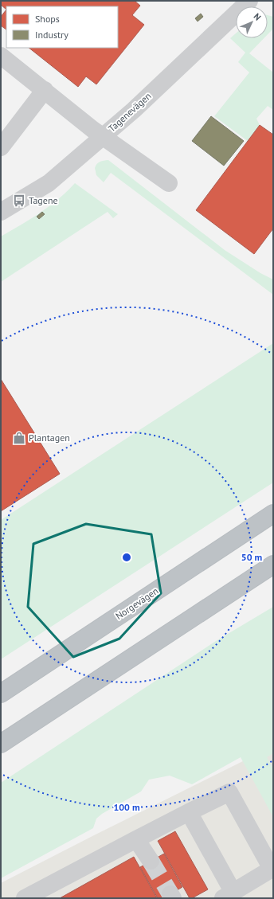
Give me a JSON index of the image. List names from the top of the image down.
{
  "streets": {
    "highway": ["Norgevägen"],
    "street": ["Tagenevägen"]
  },
  "places": {
    "bus stop": ["Tagene"],
    "shop": ["Plantagen"]
  },
  "legend": ["Shops", "Industry"],
  "north": "top right",
  "rings": ["50 m", "100 m"]
}
